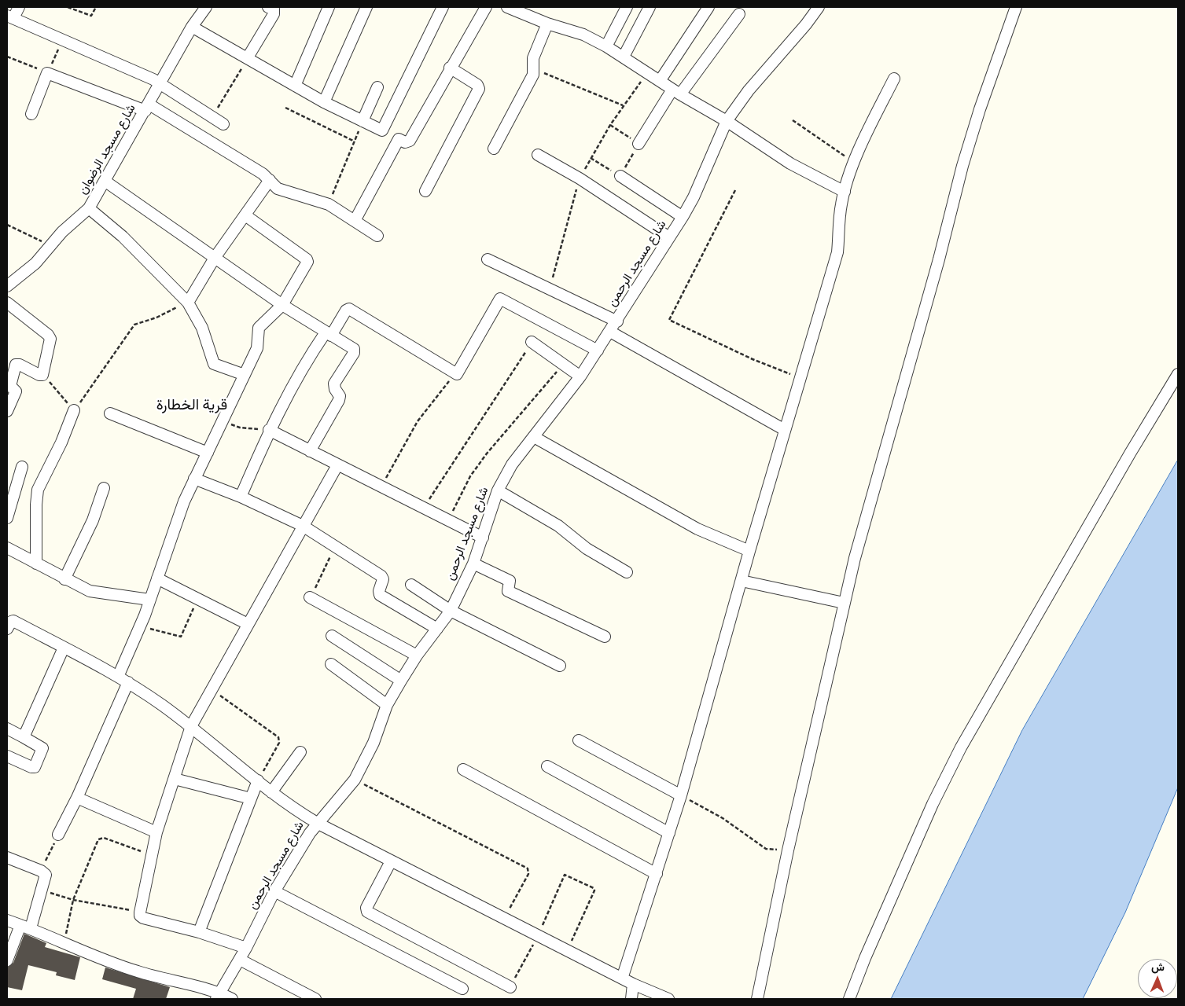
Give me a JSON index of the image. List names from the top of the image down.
{
  "streets": {
    "street": ["شارع مسجد الرضوان", "شارع مسجد الرحمن"]
  },
  "districts": ["قرية الخطارة"],
  "north": "top"
}
